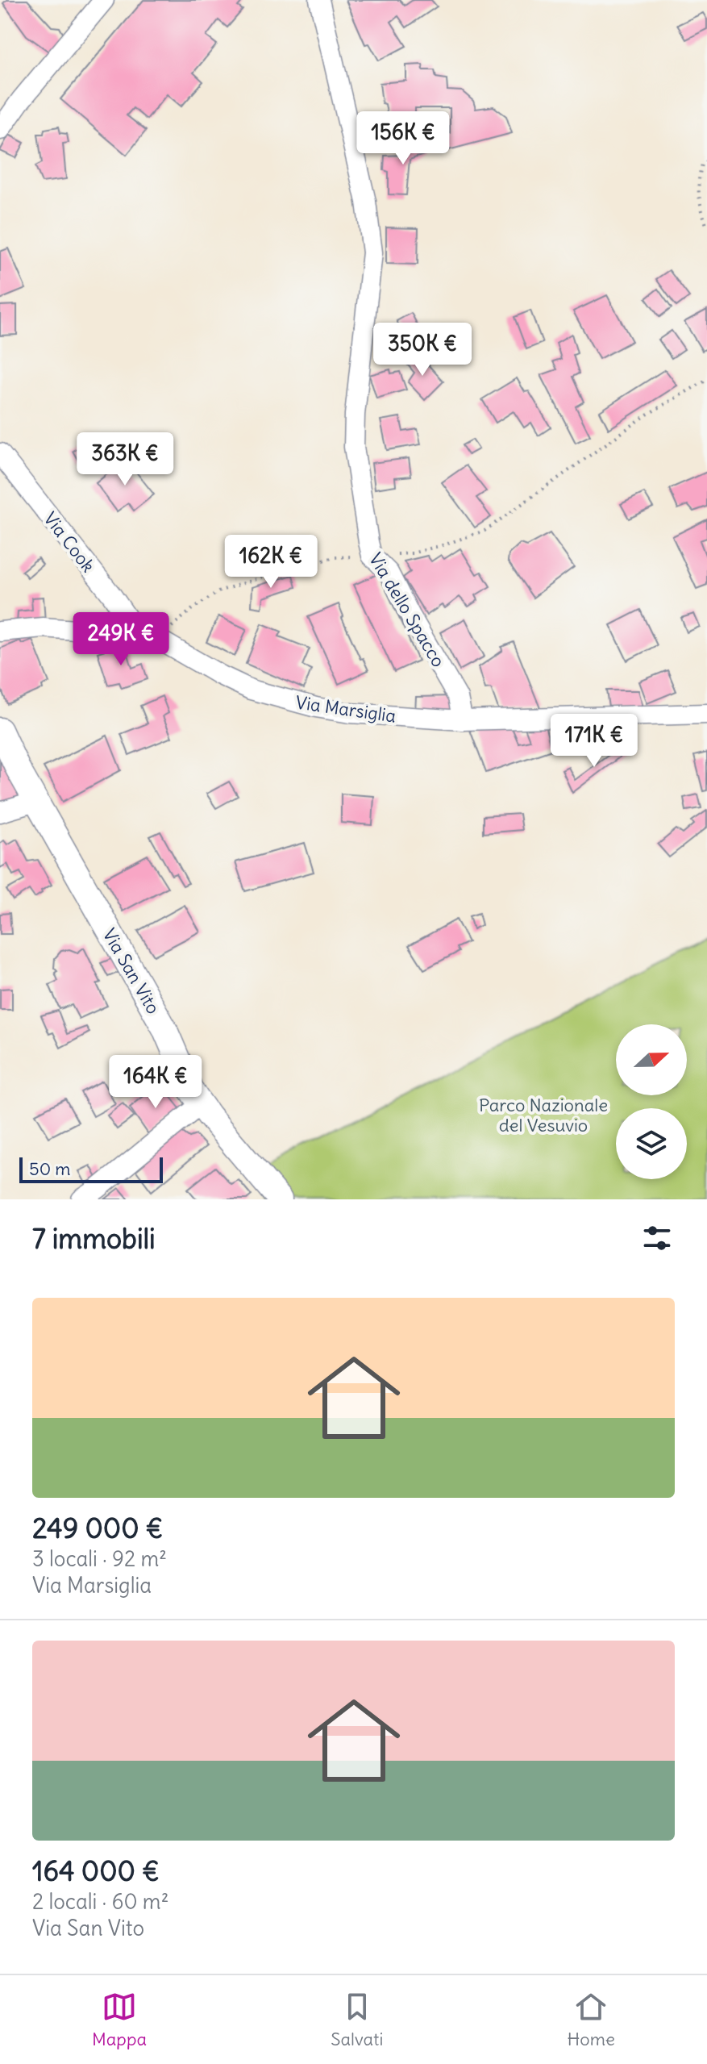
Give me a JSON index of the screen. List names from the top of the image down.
{
  "streets": {
    "street": [
      "Via Cook",
      "Via dello Spacco",
      "Via Marsiglia",
      "Via San Vito"
    ]
  },
  "crossings": [
    ["Via Cook", "Via Marsiglia"],
    ["Via dello Spacco", "Via Marsiglia"]
  ],
  "parks": ["Parco Nazionale del Vesuvio"],
  "scale_bar": "50 m",
  "north": "right",
  "page": {
    "price": [
      "156K €",
      "350K €",
      "363K €",
      "162K €",
      "249K €",
      "171K €",
      "164K €"
    ],
    "scale": "50 m",
    "heading": "7 immobili",
    "list": [
      {
        "name": "249 000 €",
        "note": "3 locali · 92 m² · Via Marsiglia"
      },
      {
        "name": "164 000 €",
        "note": "2 locali · 60 m² · Via San Vito"
      }
    ],
    "tabs": ["Mappa", "Salvati", "Home"]
  }
}
